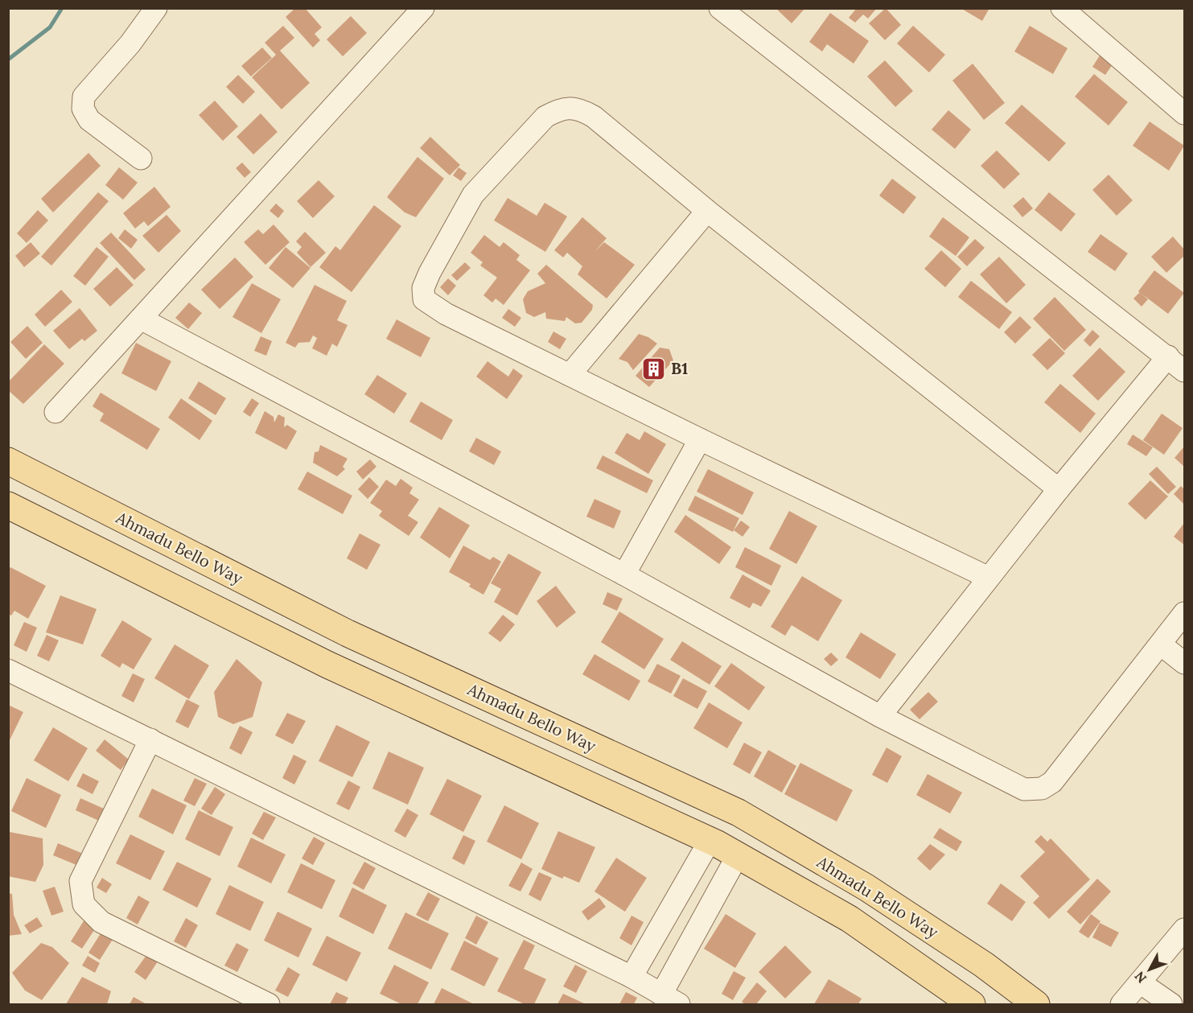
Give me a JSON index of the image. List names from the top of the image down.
{
  "streets": {
    "main road": ["Ahmadu Bello Way"]
  },
  "places": {
    "building": ["B1"]
  },
  "north": "bottom left"
}
